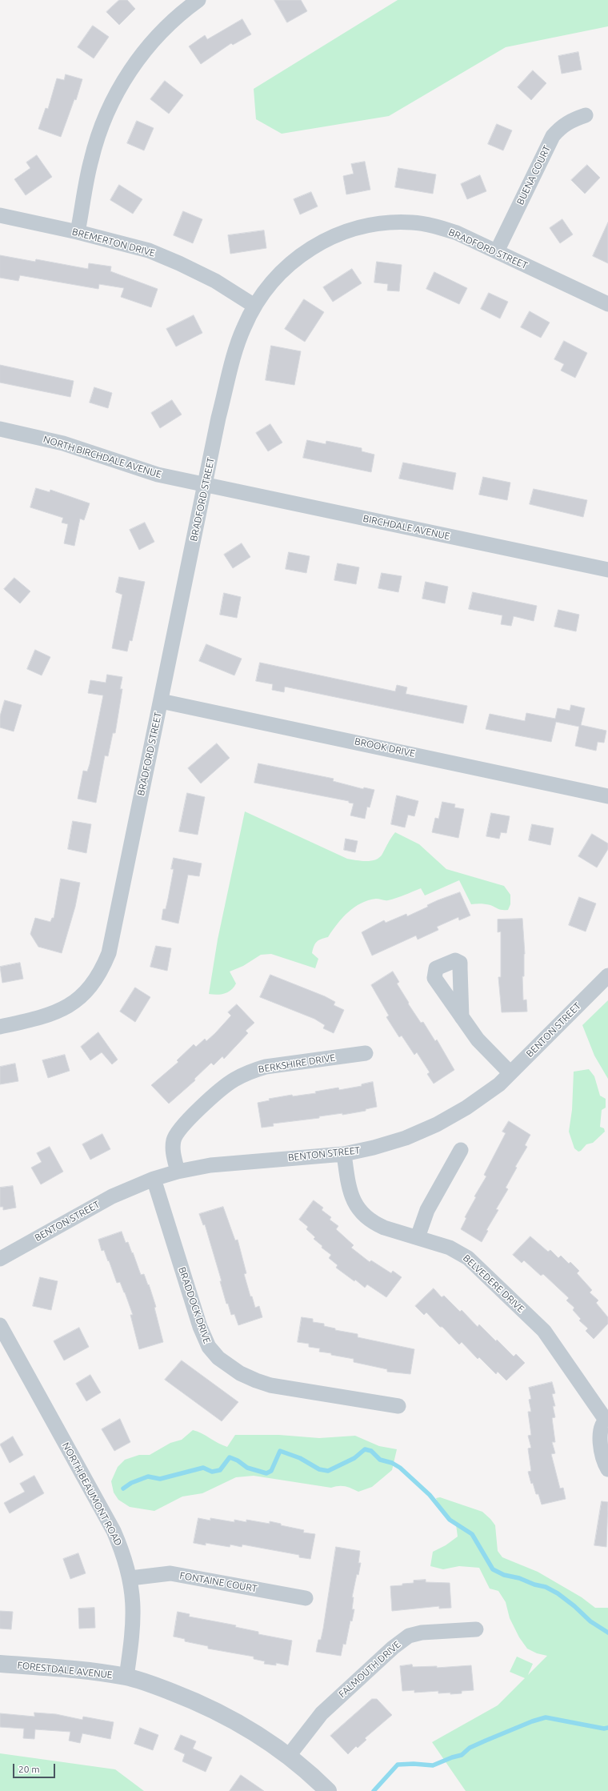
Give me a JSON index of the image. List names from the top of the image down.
{
  "streets": {
    "street": [
      "BUENA COURT",
      "BREMERTON DRIVE",
      "BRADFORD STREET",
      "NORTH BIRCHDALE AVENUE",
      "BIRCHDALE AVENUE",
      "BROOK DRIVE",
      "BENTON STREET",
      "BERKSHIRE DRIVE",
      "BELVEDERE DRIVE",
      "BRADDOCK DRIVE",
      "NORTH BEAUMONT ROAD",
      "FONTAINE COURT",
      "FALMOUTH DRIVE",
      "FORESTDALE AVENUE"
    ]
  },
  "crossings": [
    ["BUENA COURT", "BRADFORD STREET"],
    ["BREMERTON DRIVE", "BRADFORD STREET"],
    ["BRADFORD STREET", "NORTH BIRCHDALE AVENUE"],
    ["BRADFORD STREET", "BIRCHDALE AVENUE"],
    ["BRADFORD STREET", "BROOK DRIVE"],
    ["NORTH BIRCHDALE AVENUE", "BIRCHDALE AVENUE"],
    ["BENTON STREET", "BERKSHIRE DRIVE"],
    ["BENTON STREET", "BELVEDERE DRIVE"],
    ["BENTON STREET", "BRADDOCK DRIVE"],
    ["NORTH BEAUMONT ROAD", "FONTAINE COURT"],
    ["NORTH BEAUMONT ROAD", "FORESTDALE AVENUE"],
    ["FALMOUTH DRIVE", "FORESTDALE AVENUE"]
  ],
  "scale_bar": "20 m"
}
